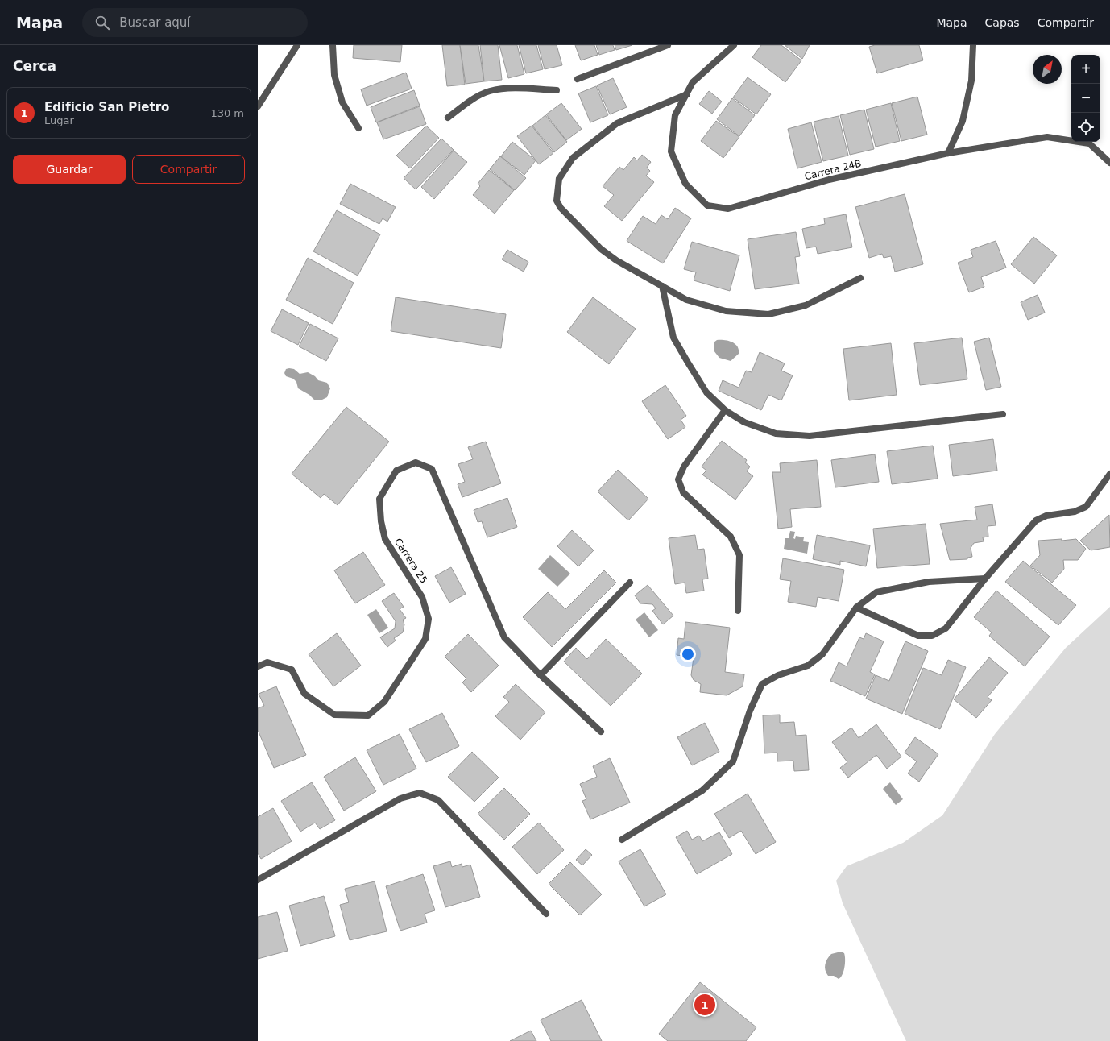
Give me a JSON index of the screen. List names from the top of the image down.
{
  "streets": {
    "street": ["Carrera 24B", "Carrera 25"]
  },
  "north": "top right",
  "page": {
    "header": "Mapa",
    "search": "Buscar aquí",
    "nav": ["Mapa", "Capas", "Compartir"],
    "heading": "Cerca",
    "map_buttons": ["+", "−"],
    "list": [
      {
        "mark": "1",
        "name": "Edificio San Pietro",
        "note": "Lugar",
        "value": "130 m"
      }
    ],
    "buttons": ["Guardar", "Compartir"],
    "pins": "1"
  }
}
